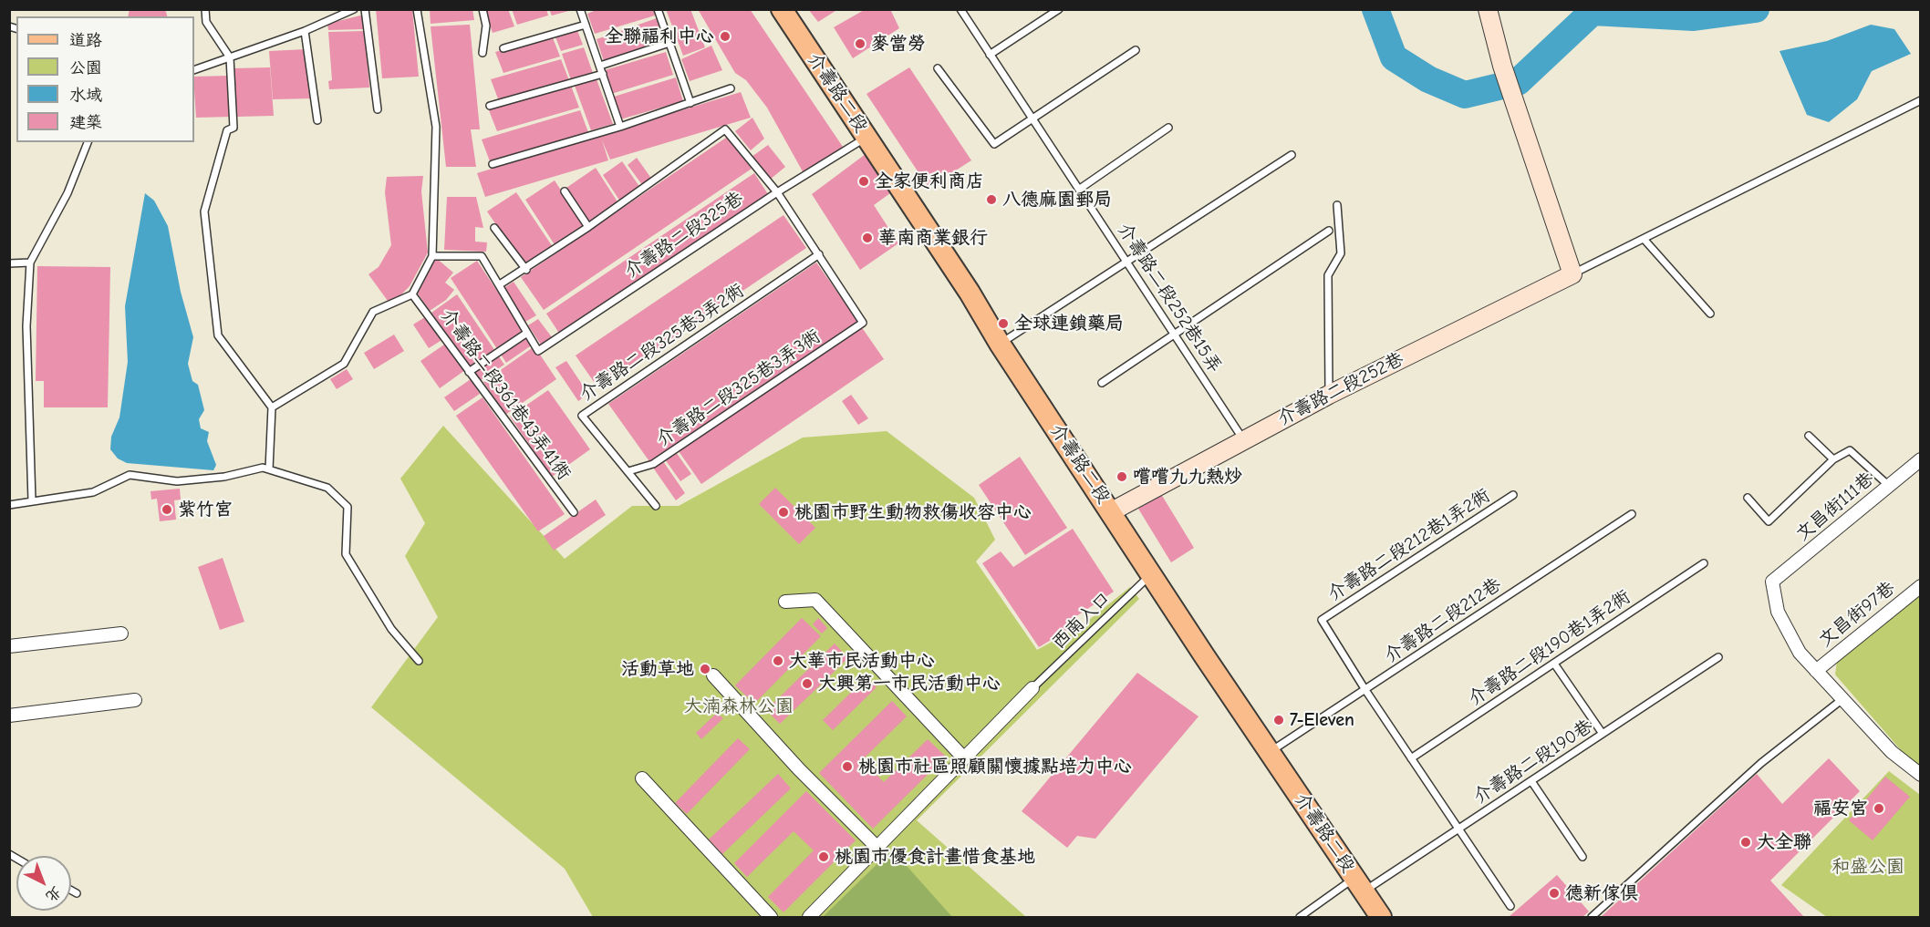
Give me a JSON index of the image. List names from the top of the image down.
{
  "streets": {
    "main road": ["介壽路二段"],
    "street": ["介壽路二段252巷", "文昌街111巷", "文昌街97巷"],
    "lane": [
      "介壽路二段325巷",
      "介壽路二段252巷15弄",
      "介壽路二段325巷3弄2衖",
      "介壽路二段325巷3弄3衖",
      "介壽路二段361巷43弄41衖",
      "介壽路二段212巷1弄2衖",
      "西南入口",
      "介壽路二段212巷",
      "介壽路二段190巷1弄2衖",
      "介壽路二段190巷"
    ]
  },
  "crossings": [
    ["介壽路二段", "介壽路二段325巷"],
    ["介壽路二段", "介壽路二段252巷"],
    ["介壽路二段", "西南入口"],
    ["介壽路二段", "介壽路二段212巷"],
    ["介壽路二段", "介壽路二段190巷"],
    ["介壽路二段252巷15弄", "介壽路二段252巷"],
    ["介壽路二段325巷3弄2衖", "介壽路二段325巷3弄3衖"],
    ["文昌街111巷", "文昌街97巷"],
    ["介壽路二段212巷1弄2衖", "介壽路二段212巷"]
  ],
  "parks": ["大湳森林公園", "和盛公園"],
  "places": [
    "全聯福利中心",
    "麥當勞",
    "全家便利商店",
    "八德麻園郵局",
    "華南商業銀行",
    "全球連鎖藥局",
    "嚐嚐九九熱炒",
    "紫竹宮",
    "桃園市野生動物救傷收容中心",
    "大華市民活動中心",
    "活動草地",
    "大興第一市民活動中心",
    "7-Eleven",
    "桃園市社區照顧關懷據點培力中心",
    "福安宮",
    "大全聯",
    "桃園市優食計畫惜食基地",
    "德新傢俱"
  ],
  "legend": [
    "道路",
    "公園",
    "水域",
    "建築"
  ],
  "north": "bottom right"
}
